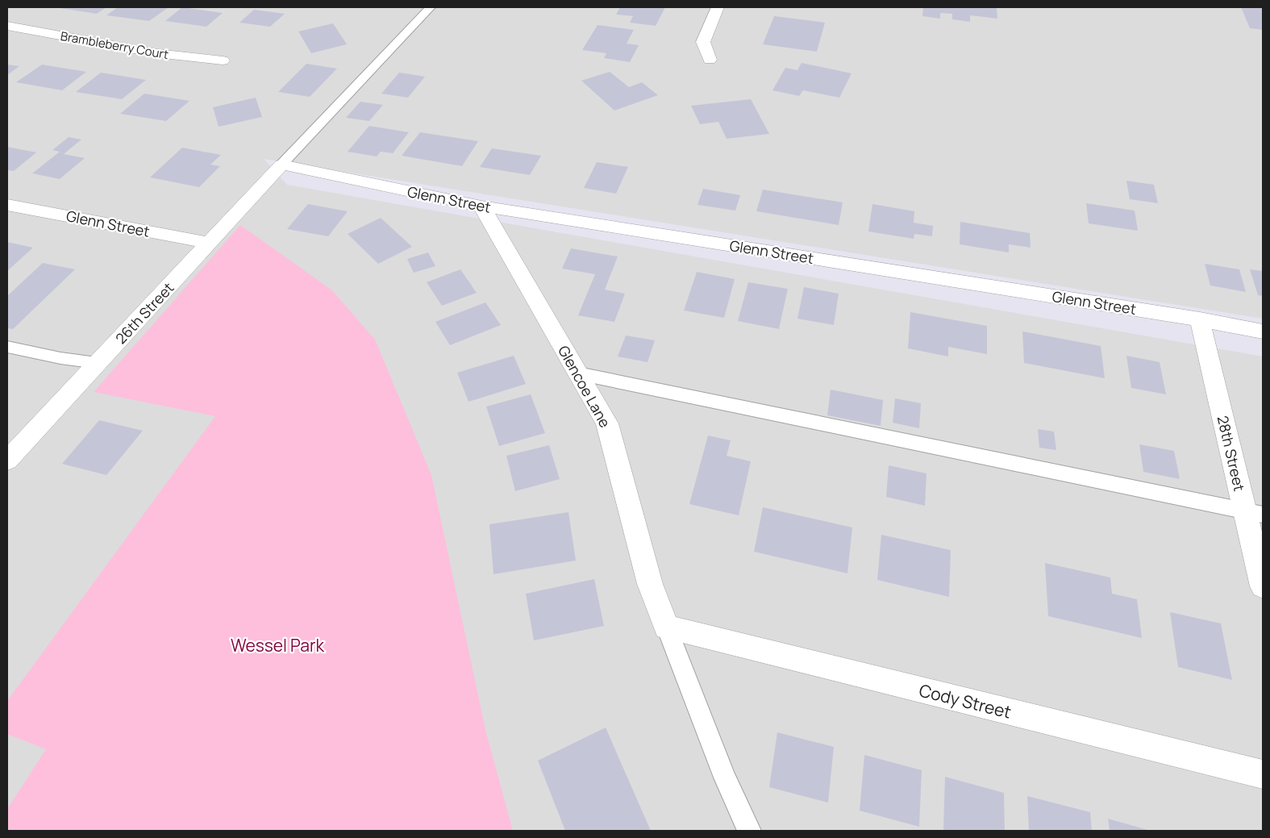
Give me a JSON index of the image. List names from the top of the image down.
{
  "streets": {
    "street": [
      "Brambleberry Court",
      "Glenn Street",
      "26th Street",
      "Glencoe Lane",
      "28th Street",
      "Cody Street"
    ]
  },
  "crossings": [
    ["Glenn Street", "26th Street"],
    ["Glenn Street", "Glencoe Lane"],
    ["Glenn Street", "28th Street"],
    ["Glencoe Lane", "Cody Street"]
  ],
  "parks": ["Wessel Park"]
}
